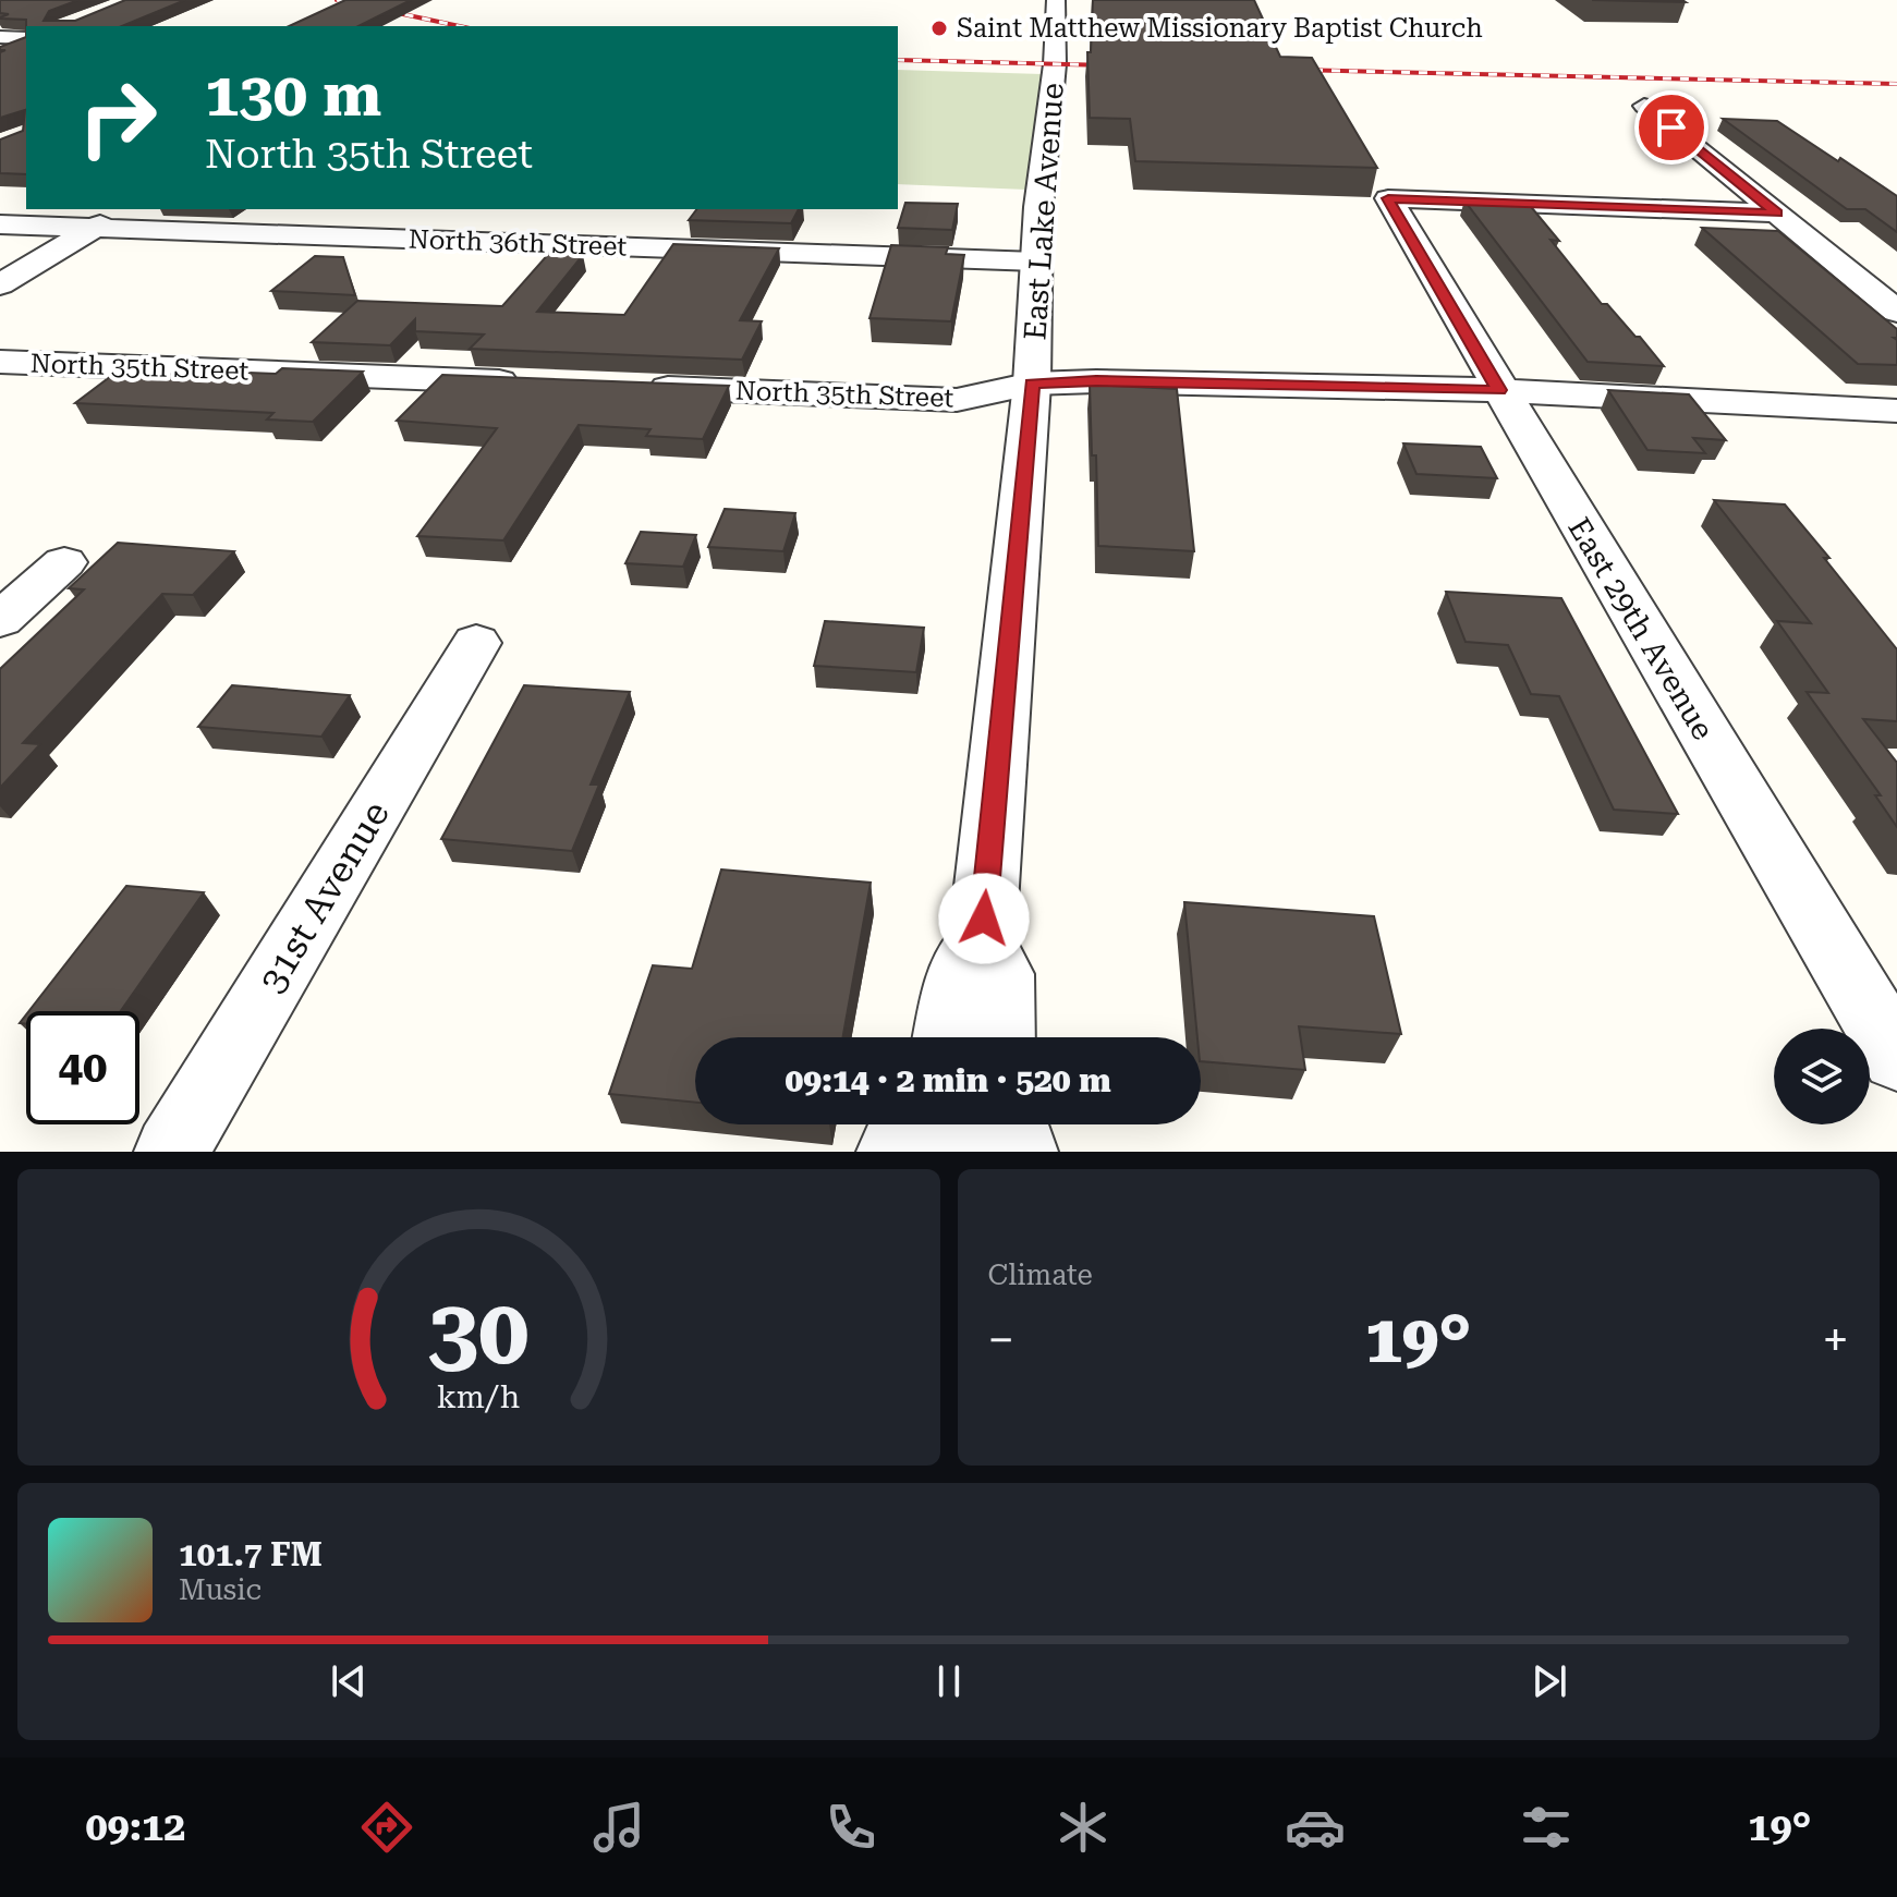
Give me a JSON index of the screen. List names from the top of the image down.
{
  "streets": {
    "street": [
      "East Lake Avenue",
      "North 36th Street",
      "North 35th Street",
      "East 29th Avenue",
      "31st Avenue"
    ]
  },
  "crossings": [
    ["East Lake Avenue", "North 36th Street"],
    ["East Lake Avenue", "North 35th Street"],
    ["North 35th Street", "East 29th Avenue"]
  ],
  "places": ["Saint Matthew Missionary Baptist Church"],
  "page": {
    "turn": ["130 m", "North 35th Street"],
    "limit": "40",
    "trip": "09:14 · 2 min · 520 m",
    "tile": "Climate",
    "heat": ["−", "19°", "+"],
    "song": ["101.7 FM", "Music"],
    "tabs": ["09:12", "19°"],
    "gauge": ["30", "km/h"]
  }
}
